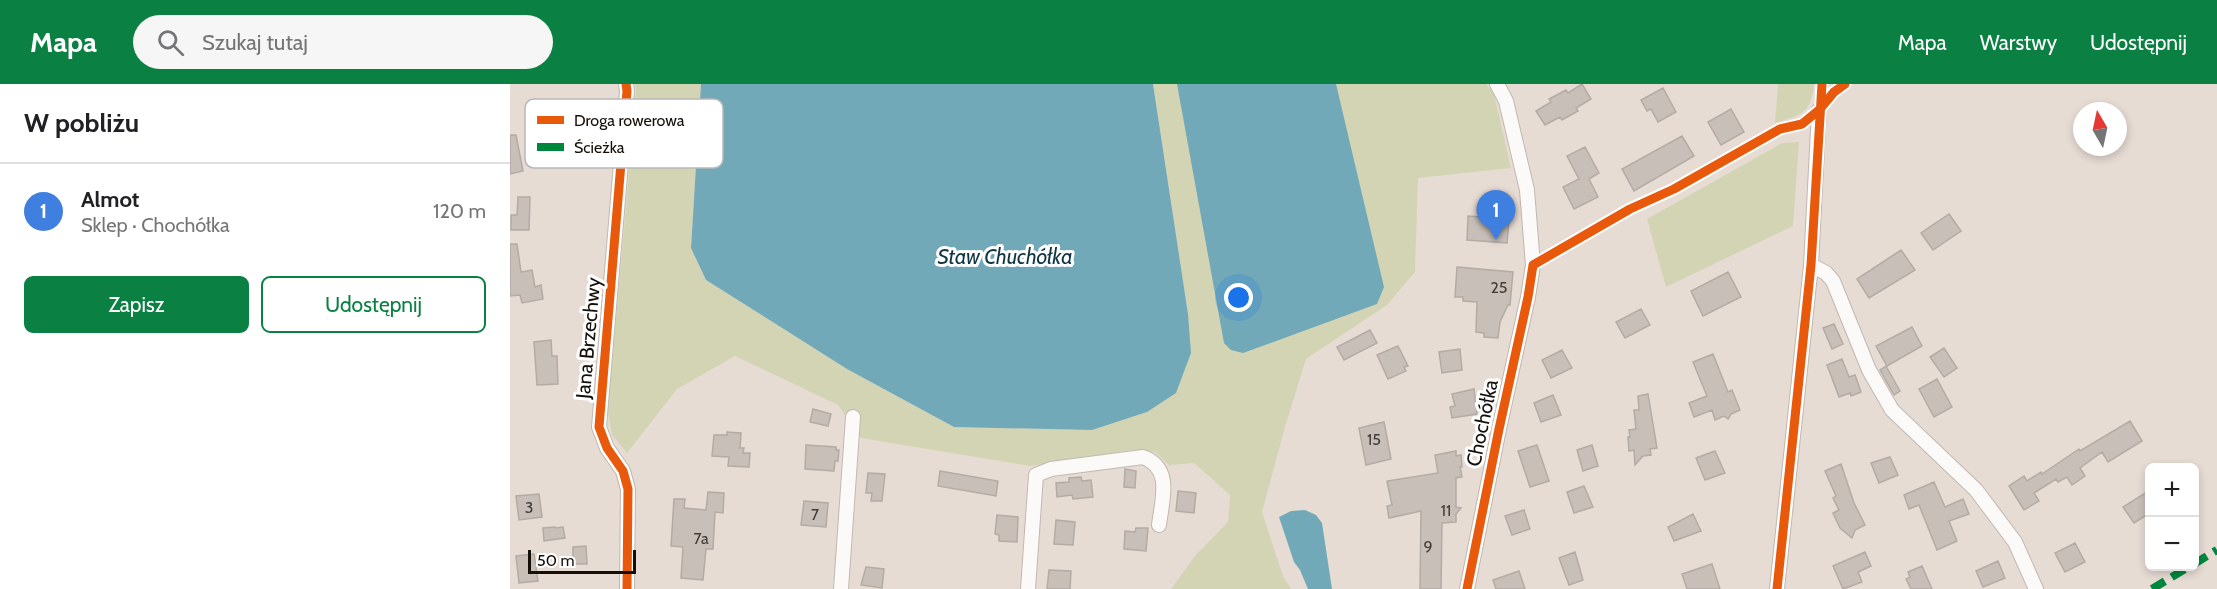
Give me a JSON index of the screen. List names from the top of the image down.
{
  "streets": {
    "street": ["Jana Brzechwy", "Chochółka"]
  },
  "water": ["Staw Chuchółka"],
  "house_numbers": [
    "25",
    "15",
    "3",
    "11",
    "7",
    "7a",
    "9"
  ],
  "legend": ["Droga rowerowa", "Ścieżka"],
  "scale_bar": "50 m",
  "north": "top",
  "page": {
    "header": "Mapa",
    "search": "Szukaj tutaj",
    "nav": ["Mapa", "Warstwy", "Udostępnij"],
    "heading": "W pobliżu",
    "list": [
      {
        "mark": "1",
        "name": "Almot",
        "note": "Sklep · Chochółka",
        "value": "120 m"
      }
    ],
    "pins": "1",
    "buttons": ["Zapisz", "Udostępnij"],
    "map_buttons": ["+", "−"],
    "scale": "50 m"
  }
}
